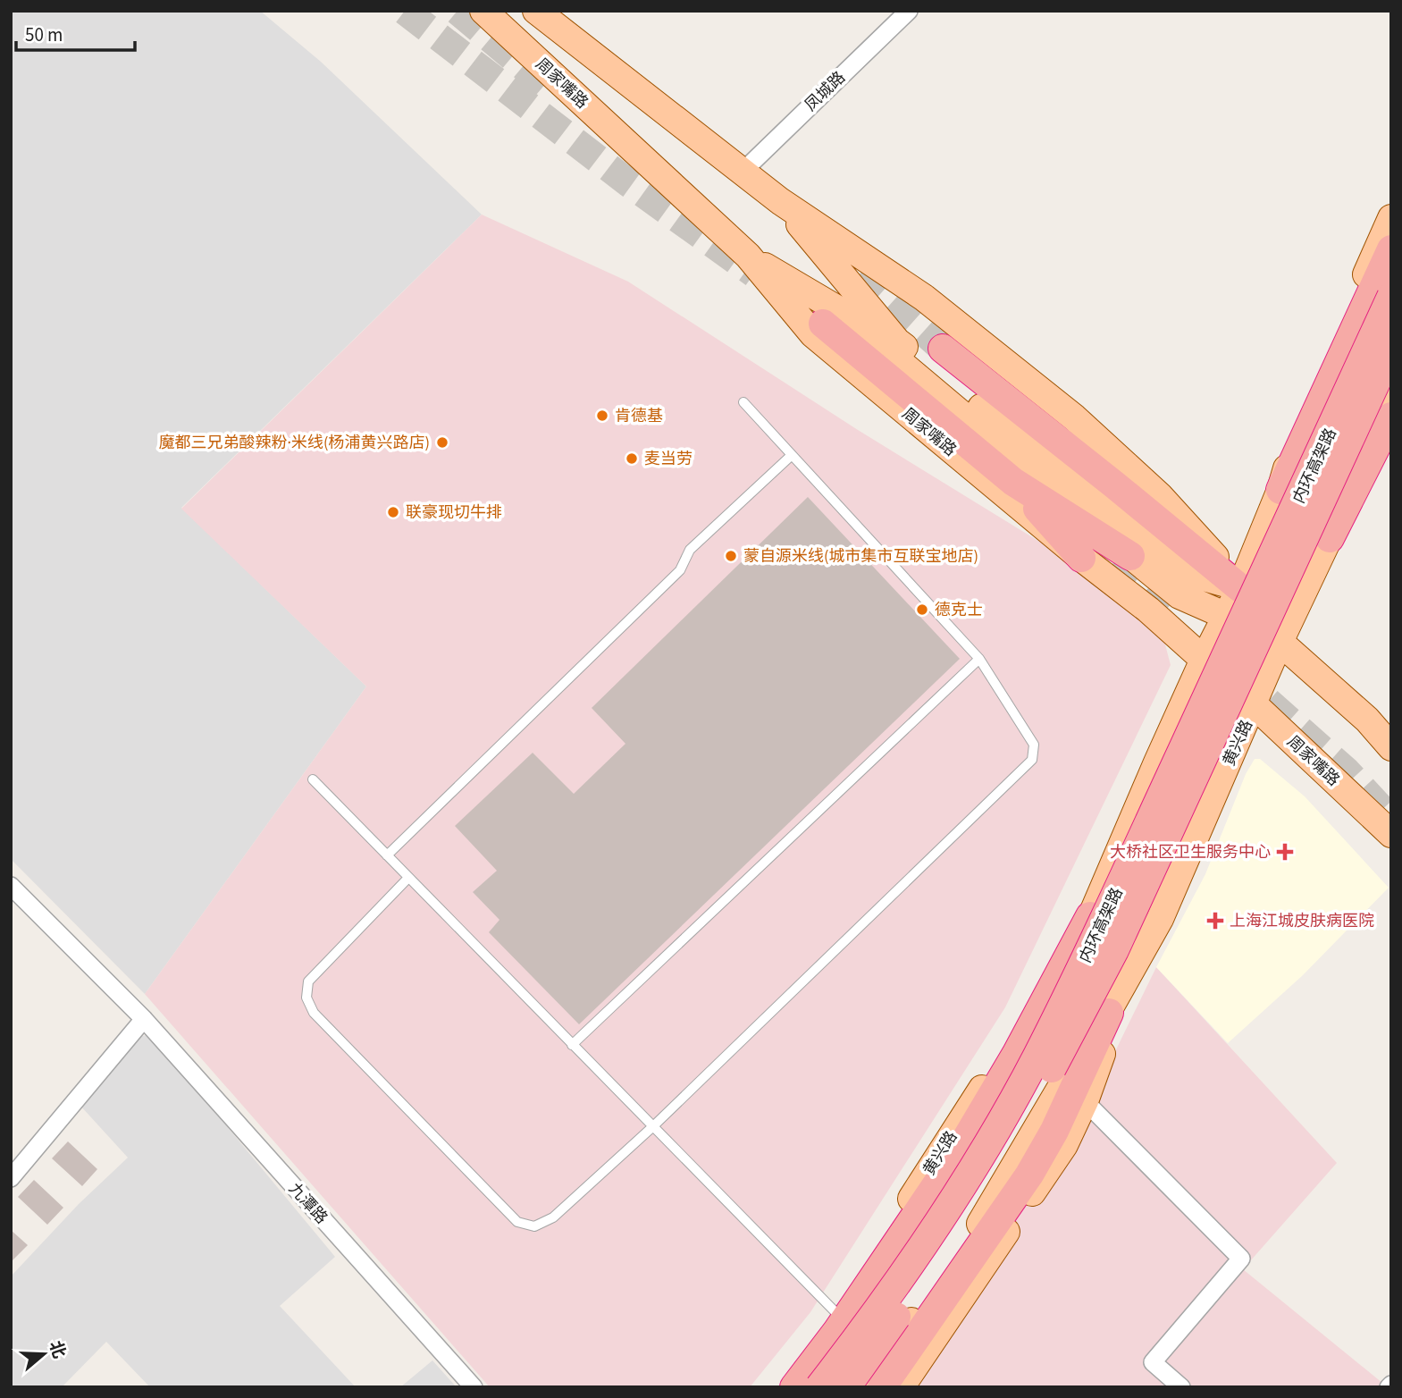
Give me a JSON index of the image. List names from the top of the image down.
{
  "streets": {
    "highway": ["内环高架路"],
    "main road": ["周家嘴路", "黄兴路"],
    "street": ["凤城路", "九潭路"]
  },
  "crossings": [
    ["周家嘴路", "黄兴路"]
  ],
  "places": {
    "other": [
      "肯德基",
      "魔都三兄弟酸辣粉·米线(杨浦黄兴路店)",
      "麦当劳",
      "联豪现切牛排",
      "蒙自源米线(城市集市互联宝地店)",
      "德克士"
    ],
    "health": ["大桥社区卫生服务中心", "上海江城皮肤病医院"]
  },
  "scale_bar": "50 m",
  "north": "right"
}
